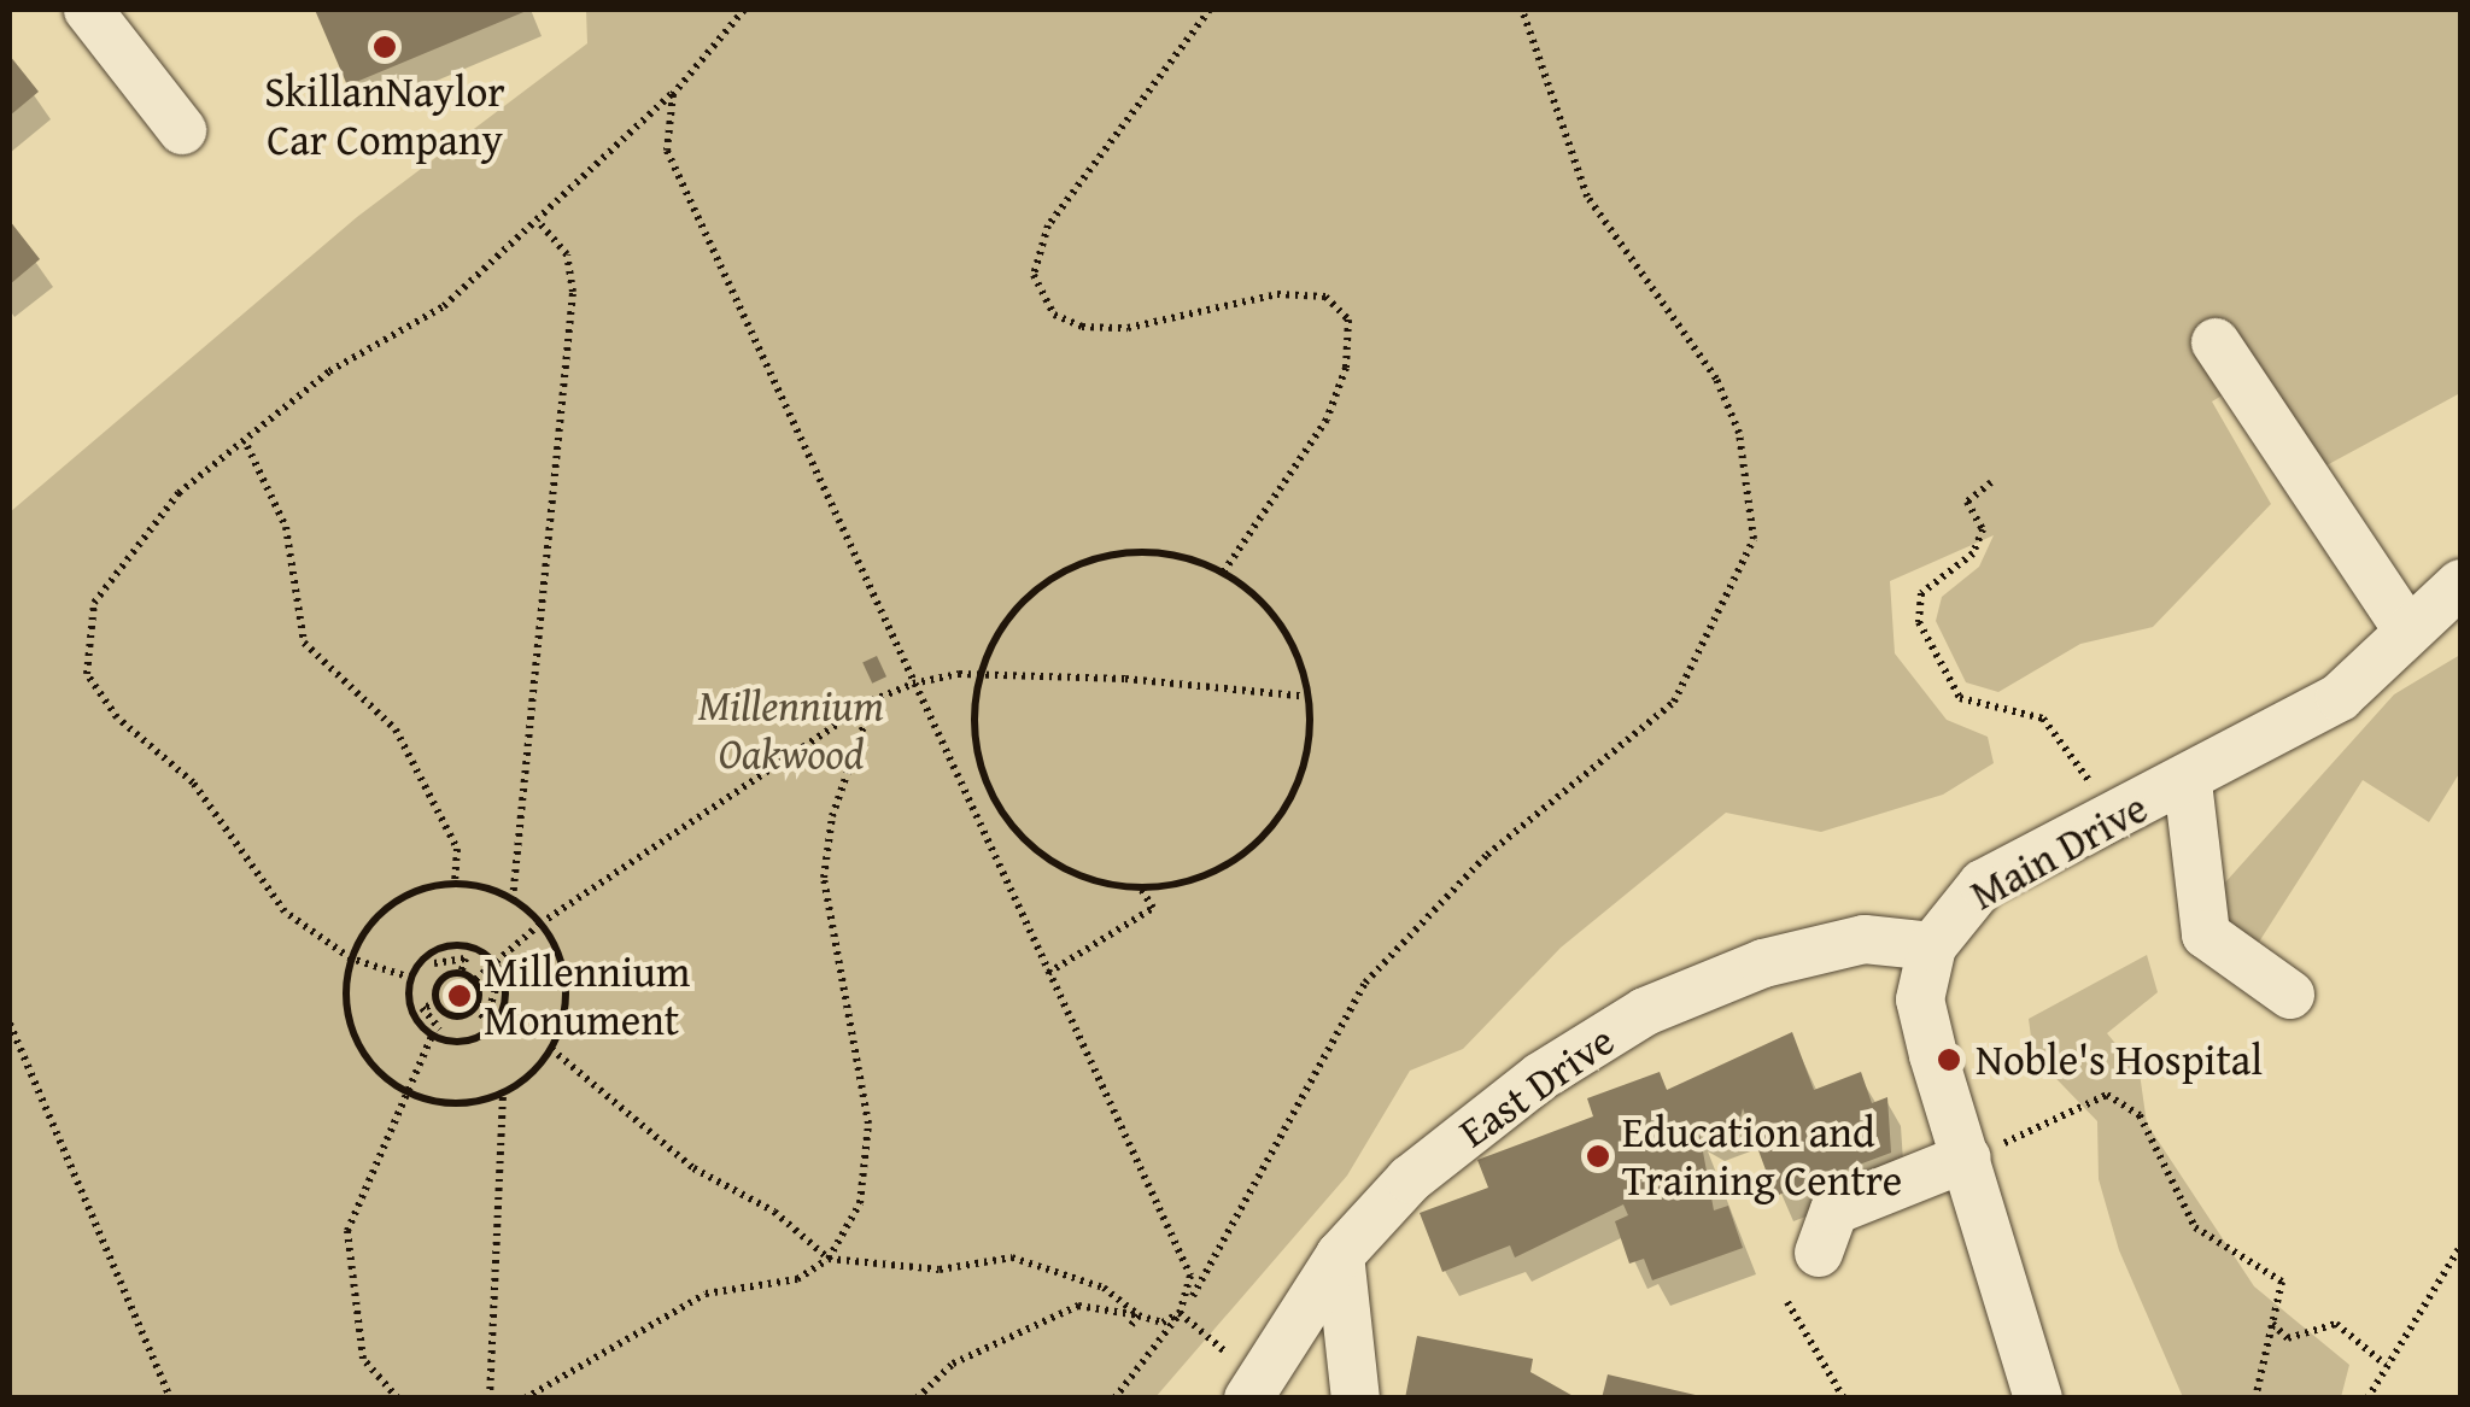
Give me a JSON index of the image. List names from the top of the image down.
{
  "streets": {
    "street": ["Main Drive", "East Drive"]
  },
  "crossings": [
    ["Main Drive", "East Drive"]
  ],
  "parks": ["Millennium Oakwood"],
  "places": [
    "SkillanNaylor Car Company",
    "Millennium Monument",
    "Noble's Hospital",
    "Education and Training Centre"
  ]
}
